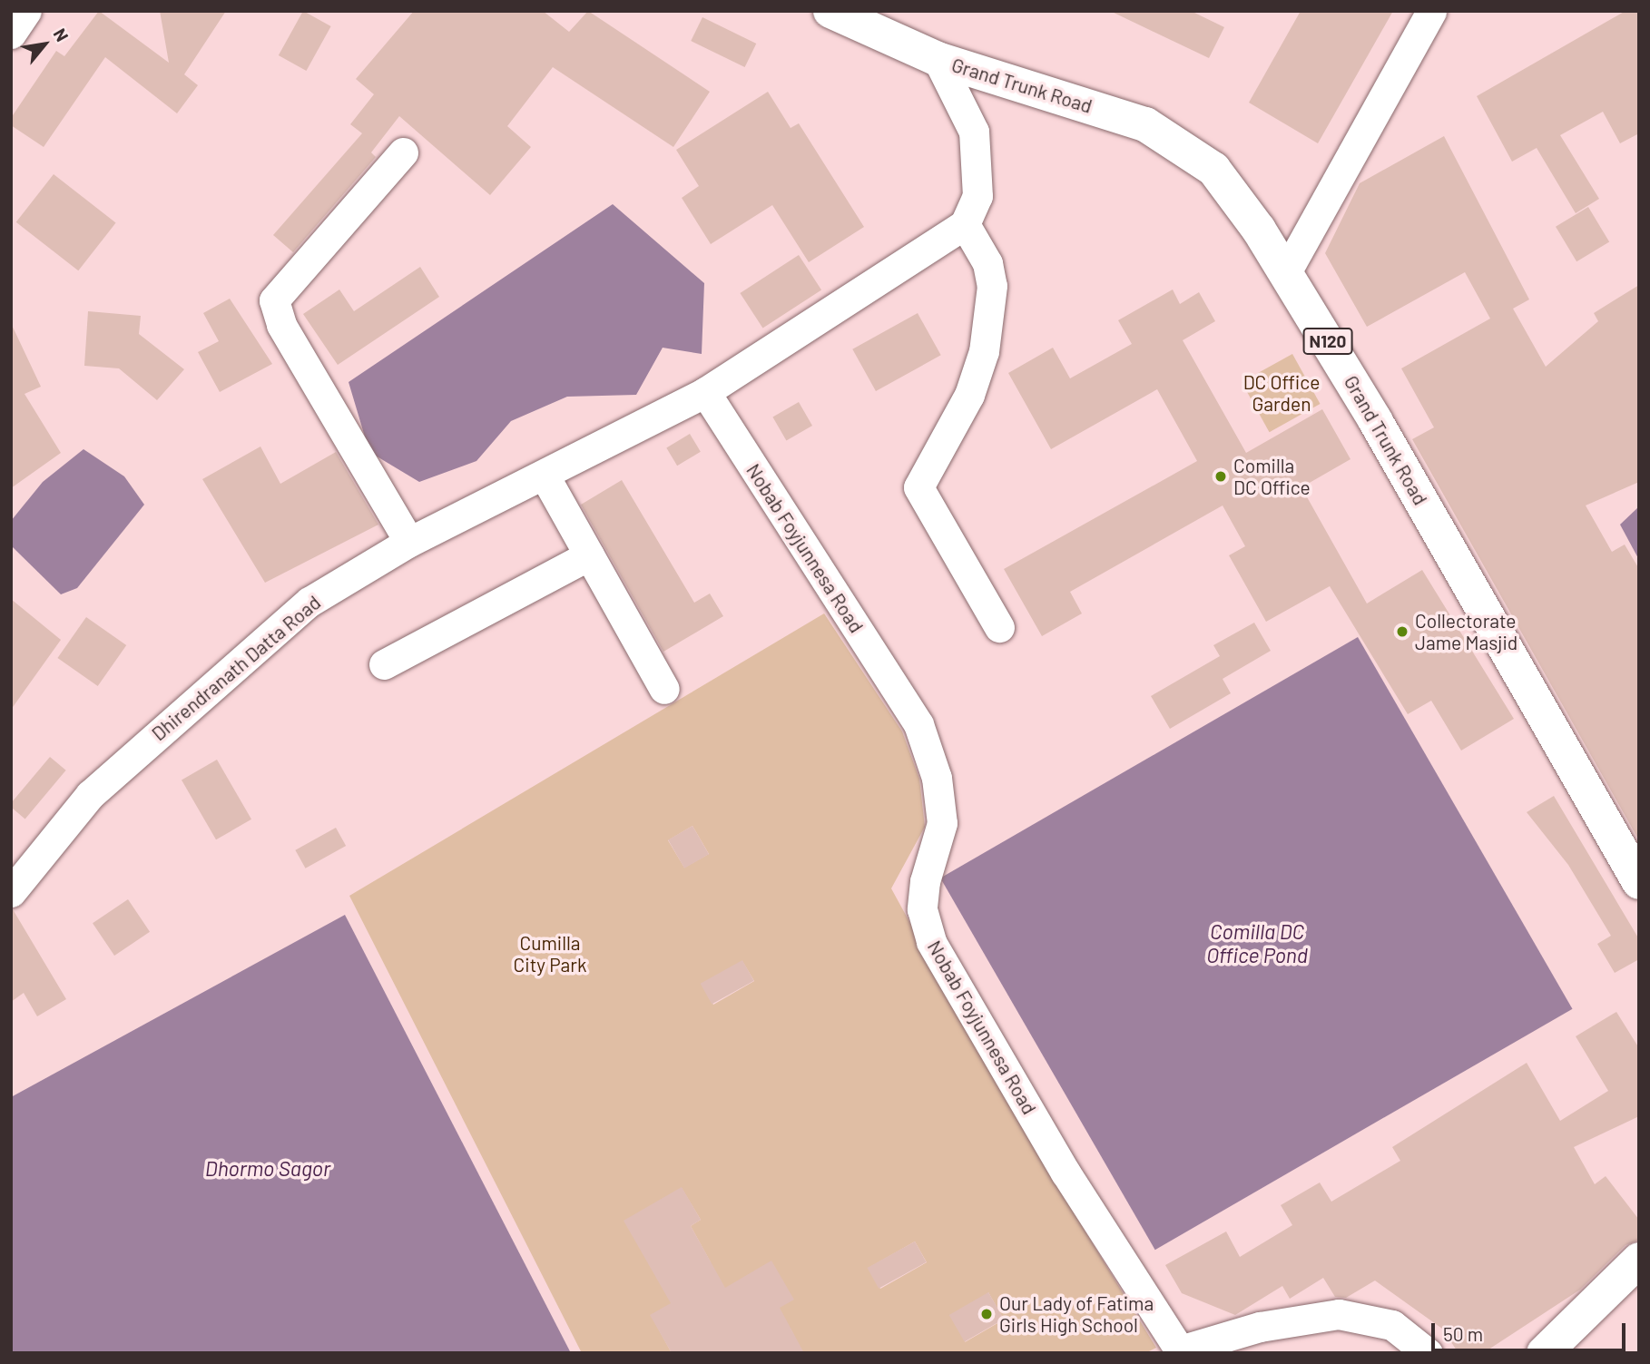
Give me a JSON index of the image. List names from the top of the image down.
{
  "streets": {
    "highway": ["Grand Trunk Road", "N120"],
    "street": ["Nobab Foyjunnesa Road", "Dhirendranath Datta Road"]
  },
  "crossings": [
    ["Nobab Foyjunnesa Road", "Dhirendranath Datta Road"]
  ],
  "water": ["Comilla DC Office Pond", "Dhormo Sagor"],
  "parks": ["DC Office Garden", "Cumilla City Park"],
  "places": ["Comilla DC Office", "Collectorate Jame Masjid", "Our Lady of Fatima Girls High School"],
  "scale_bar": "50 m",
  "north": "top right"
}
